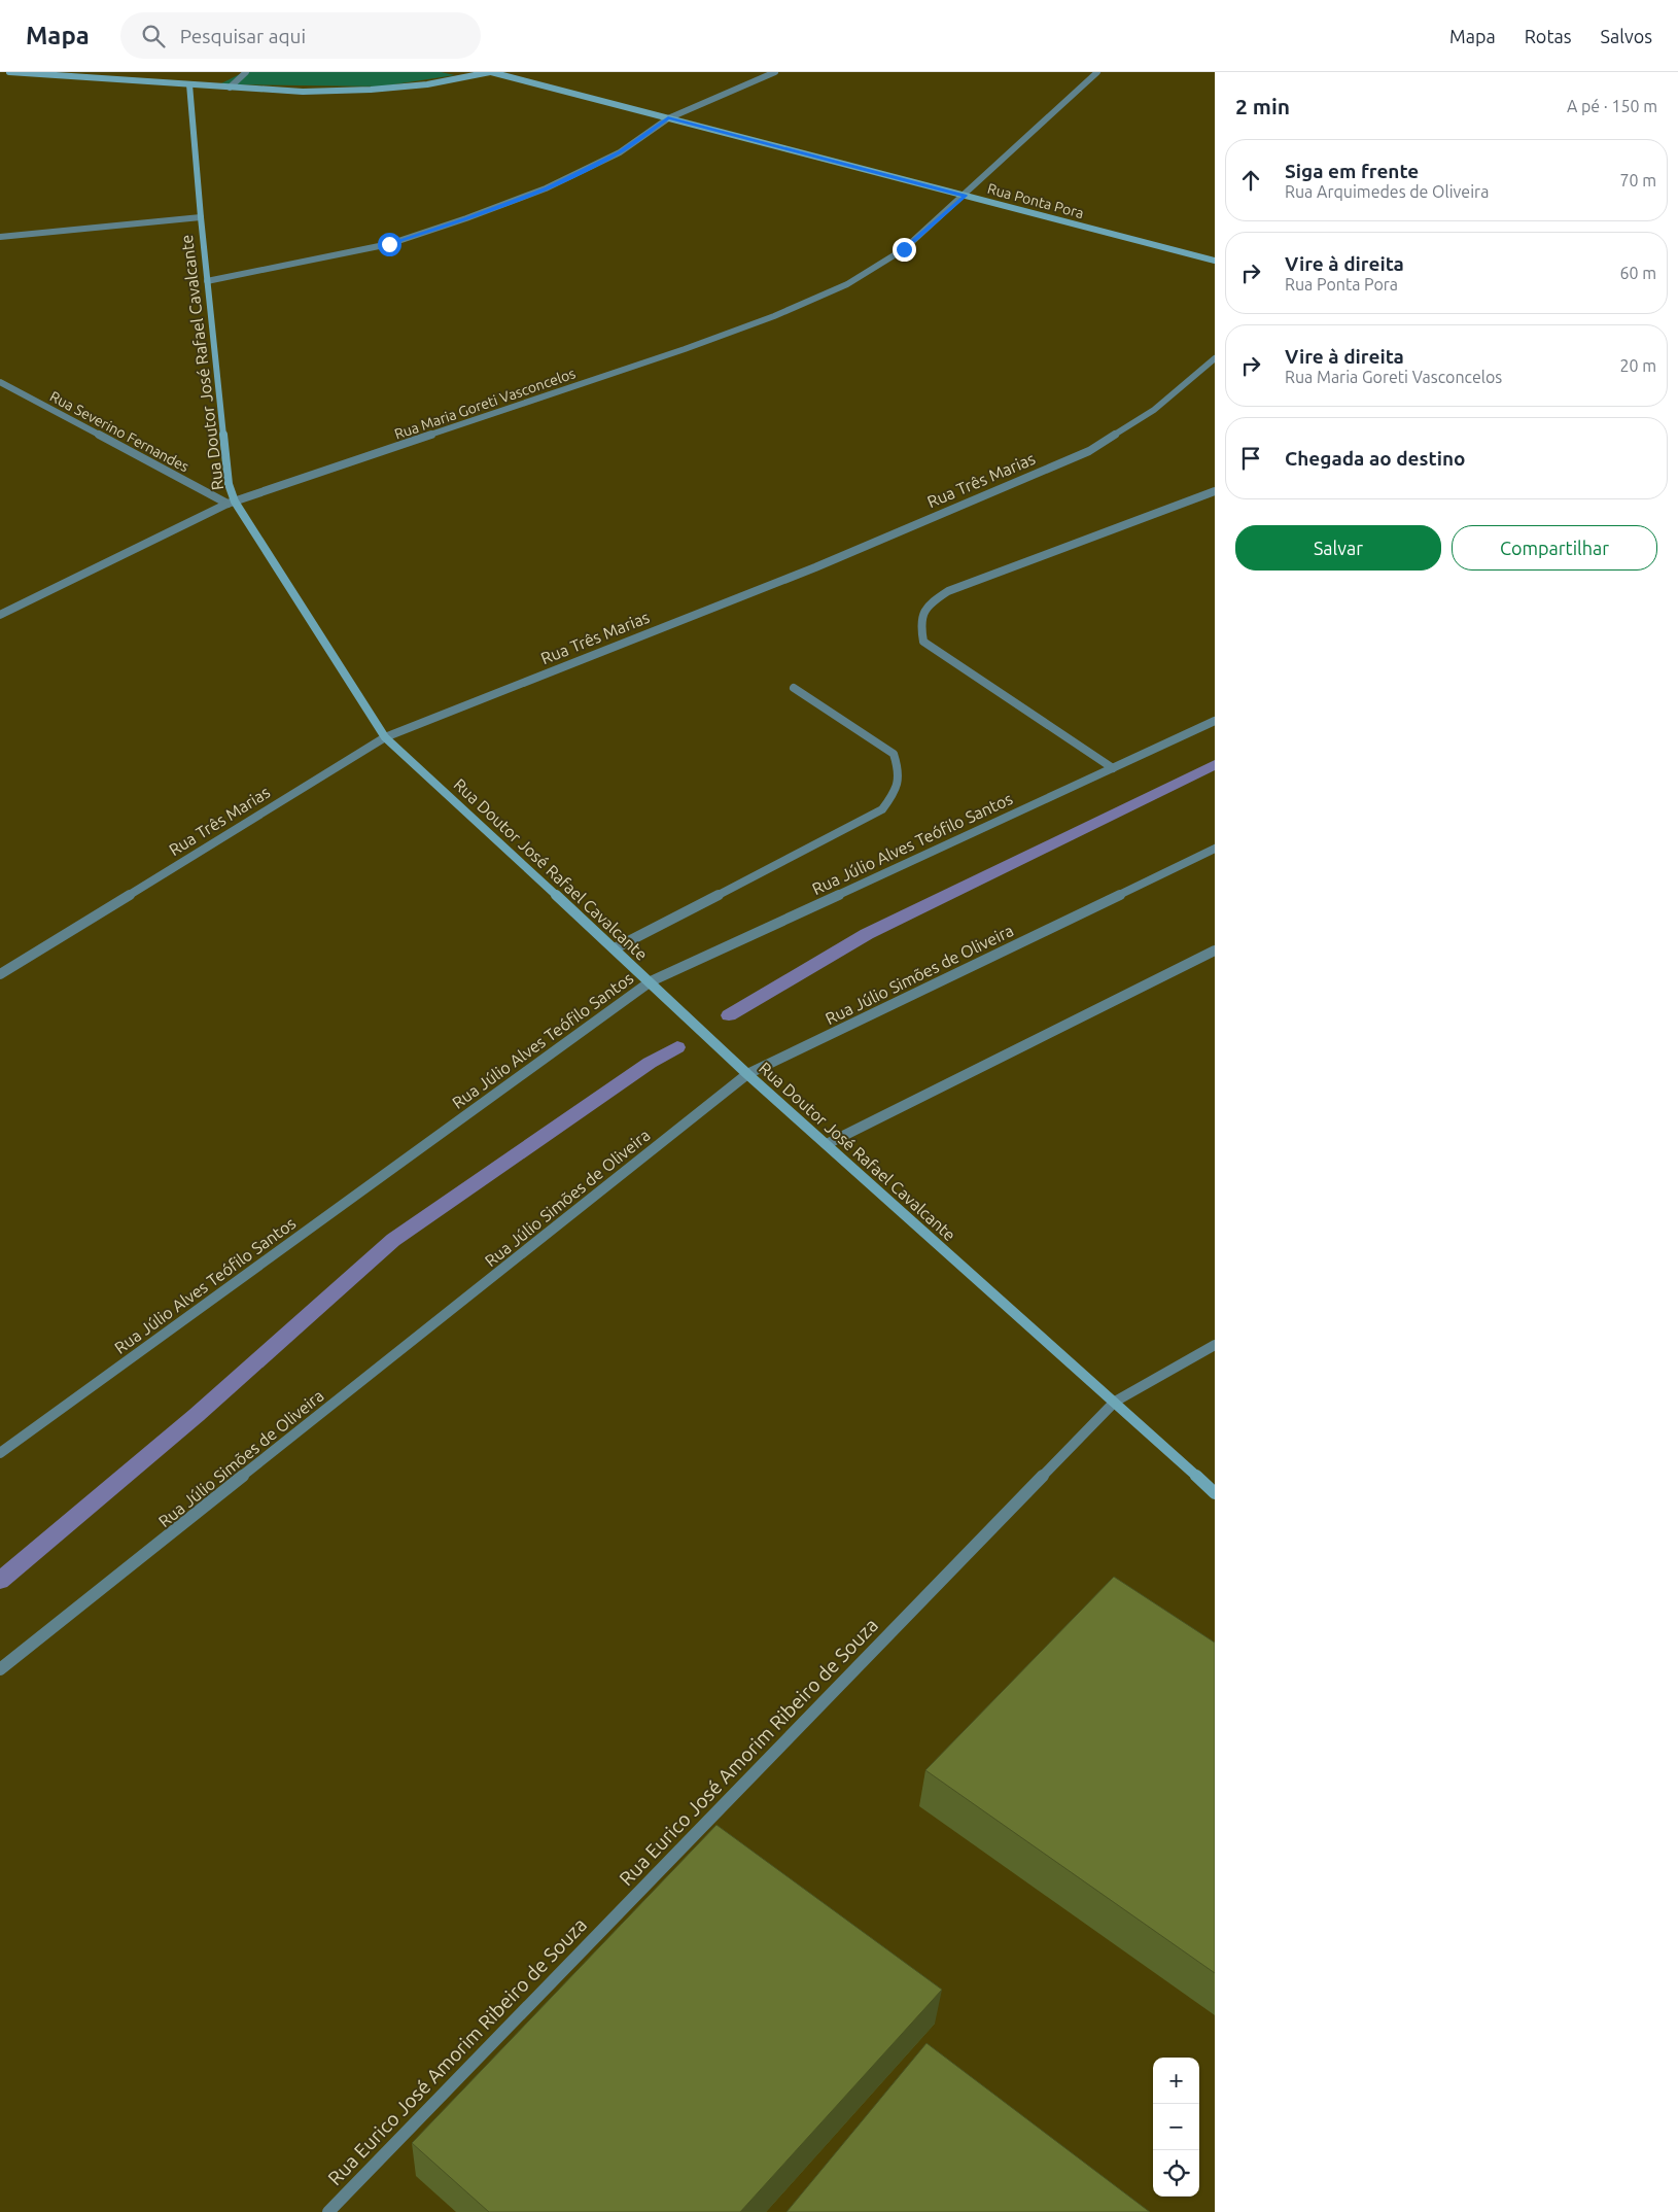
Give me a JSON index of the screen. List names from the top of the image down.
{
  "streets": {
    "street": [
      "Rua Ponta Pora",
      "Rua Doutor José Rafael Cavalcante",
      "Rua Maria Goreti Vasconcelos",
      "Rua Severino Fernandes",
      "Rua Três Marias",
      "Rua Júlio Alves Teófilo Santos",
      "Rua Júlio Simões de Oliveira",
      "Rua Eurico José Amorim Ribeiro de Souza"
    ]
  },
  "crossings": [
    ["Rua Ponta Pora", "Rua Maria Goreti Vasconcelos"],
    ["Rua Doutor José Rafael Cavalcante", "Rua Maria Goreti Vasconcelos"],
    ["Rua Doutor José Rafael Cavalcante", "Rua Severino Fernandes"],
    ["Rua Doutor José Rafael Cavalcante", "Rua Três Marias"],
    ["Rua Doutor José Rafael Cavalcante", "Rua Júlio Alves Teófilo Santos"],
    ["Rua Doutor José Rafael Cavalcante", "Rua Júlio Simões de Oliveira"],
    ["Rua Doutor José Rafael Cavalcante", "Rua Eurico José Amorim Ribeiro de Souza"],
    ["Rua Maria Goreti Vasconcelos", "Rua Severino Fernandes"]
  ],
  "page": {
    "header": "Mapa",
    "search": "Pesquisar aqui",
    "nav": ["Mapa", "Rotas", "Salvos"],
    "heading": ["2 min", "A pé · 150 m"],
    "list": [
      ["Siga em frente", "Rua Arquimedes de Oliveira", "70 m"],
      ["Vire à direita", "Rua Ponta Pora", "60 m"],
      ["Vire à direita", "Rua Maria Goreti Vasconcelos", "20 m"],
      "Chegada ao destino"
    ],
    "buttons": ["Salvar", "Compartilhar"],
    "map_buttons": ["+", "−"]
  }
}
